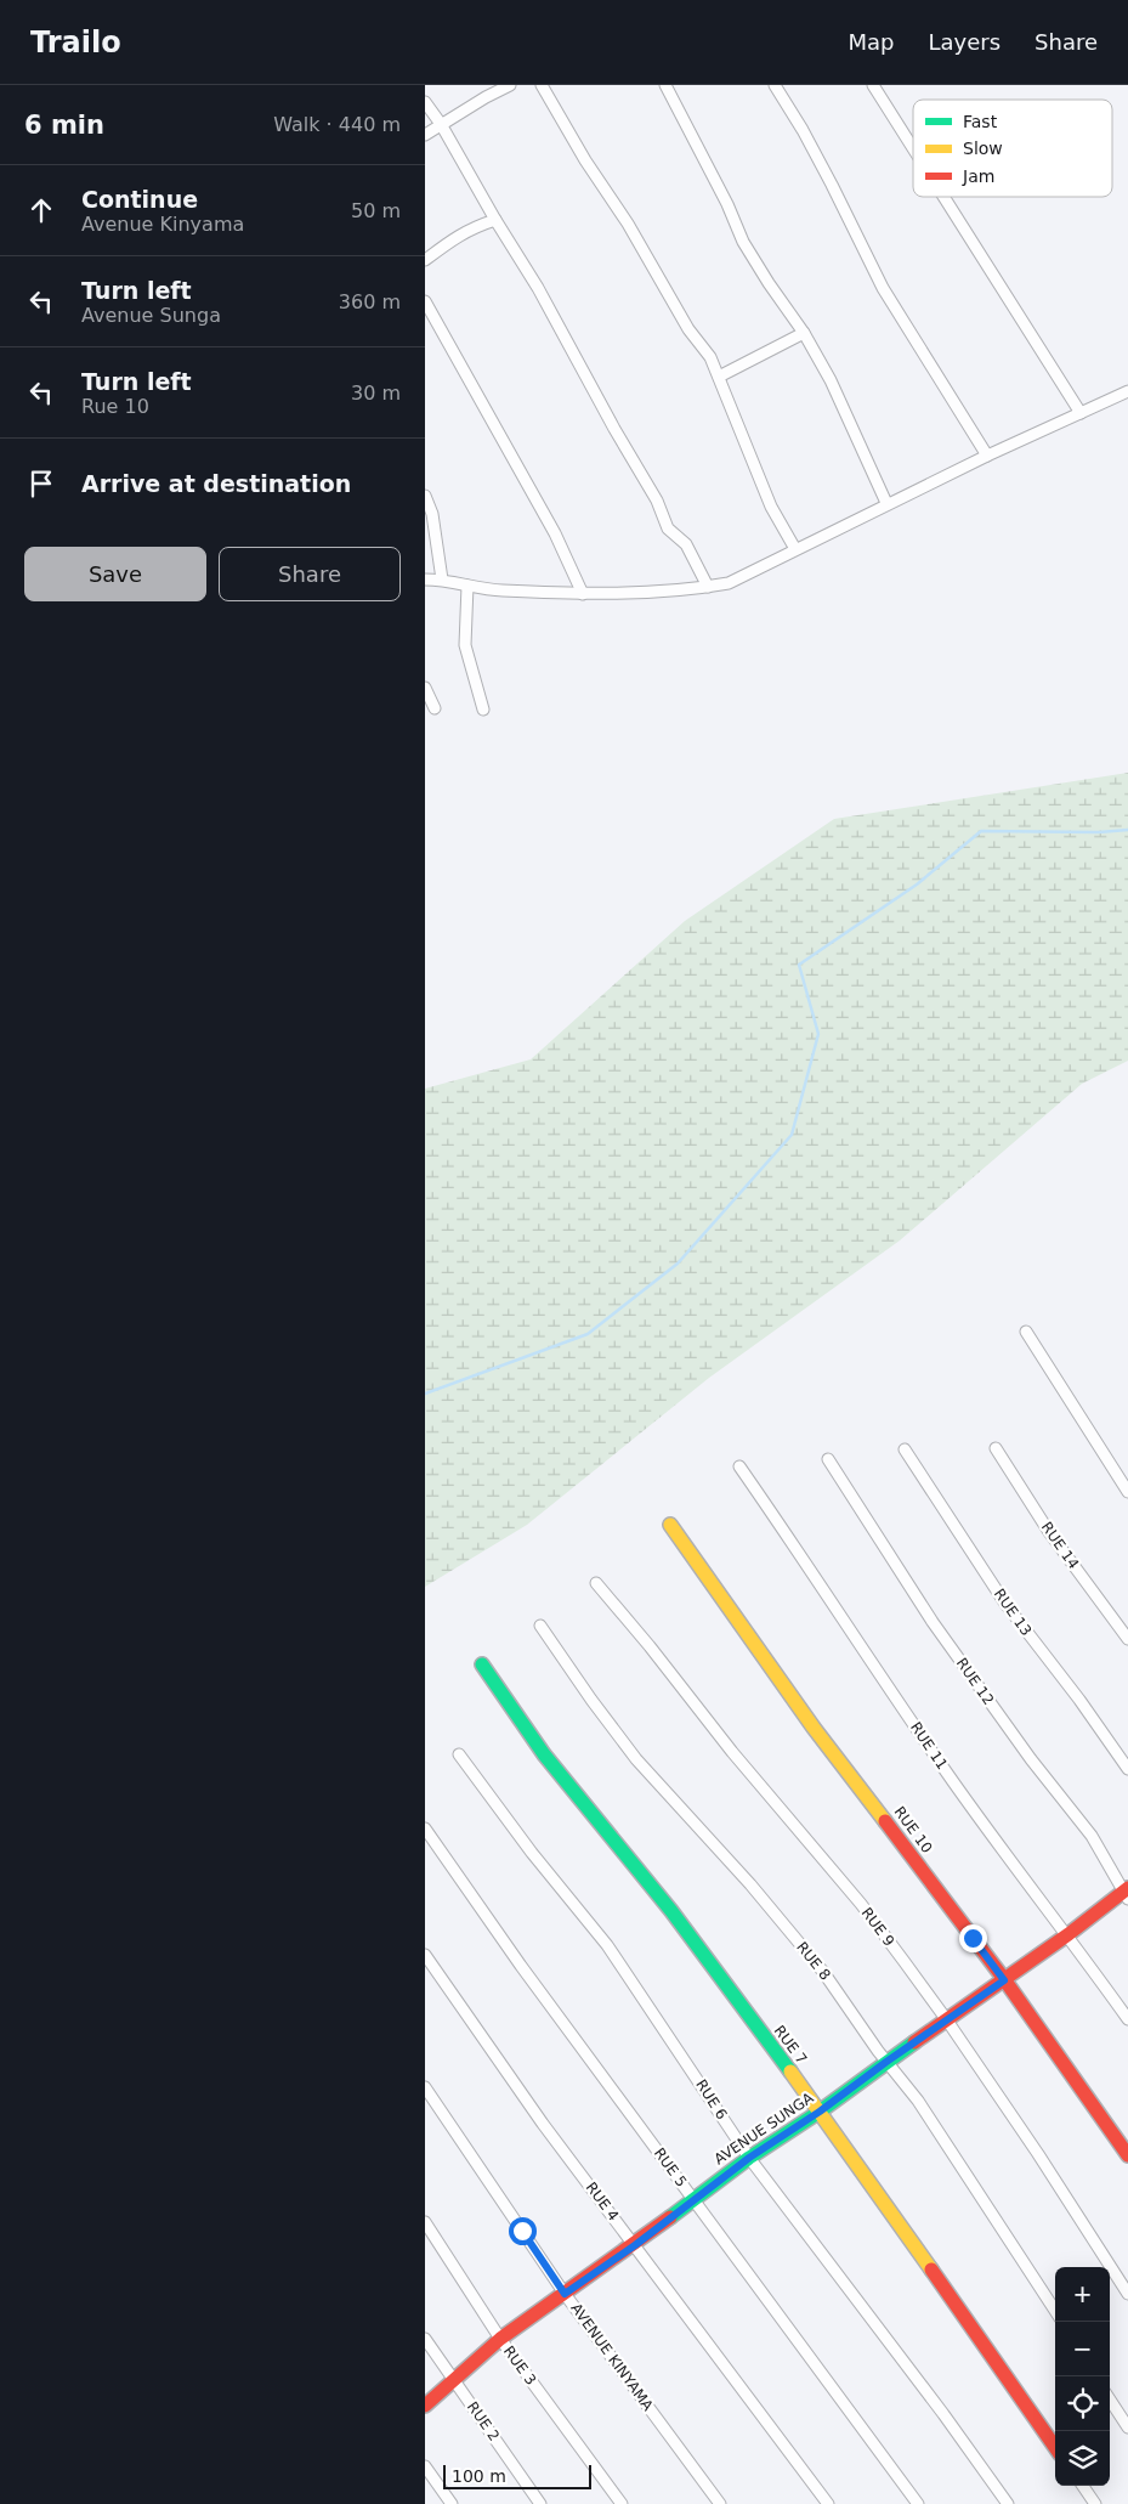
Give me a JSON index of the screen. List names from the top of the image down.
{
  "streets": {
    "street": [
      "RUE 14",
      "RUE 13",
      "RUE 12",
      "RUE 11",
      "RUE 10",
      "RUE 9",
      "RUE 8",
      "RUE 7",
      "RUE 6",
      "AVENUE SUNGA",
      "RUE 5",
      "RUE 4",
      "AVENUE KINYAMA",
      "RUE 3",
      "RUE 2"
    ]
  },
  "crossings": [
    ["RUE 12", "AVENUE SUNGA"],
    ["RUE 11", "AVENUE SUNGA"],
    ["RUE 10", "AVENUE SUNGA"],
    ["RUE 9", "AVENUE SUNGA"],
    ["RUE 8", "AVENUE SUNGA"],
    ["RUE 7", "AVENUE SUNGA"],
    ["RUE 6", "AVENUE SUNGA"],
    ["AVENUE SUNGA", "RUE 5"],
    ["AVENUE SUNGA", "RUE 4"],
    ["AVENUE SUNGA", "AVENUE KINYAMA"],
    ["AVENUE SUNGA", "RUE 3"],
    ["AVENUE SUNGA", "RUE 2"]
  ],
  "legend": ["Fast", "Slow", "Jam"],
  "scale_bar": "100 m",
  "page": {
    "header": "Trailo",
    "nav": ["Map", "Layers", "Share"],
    "heading": ["6 min", "Walk · 440 m"],
    "list": [
      ["Continue", "Avenue Kinyama", "50 m"],
      ["Turn left", "Avenue Sunga", "360 m"],
      ["Turn left", "Rue 10", "30 m"],
      "Arrive at destination"
    ],
    "buttons": ["Save", "Share"],
    "map_buttons": ["+", "−"],
    "scale": "100 m"
  }
}
